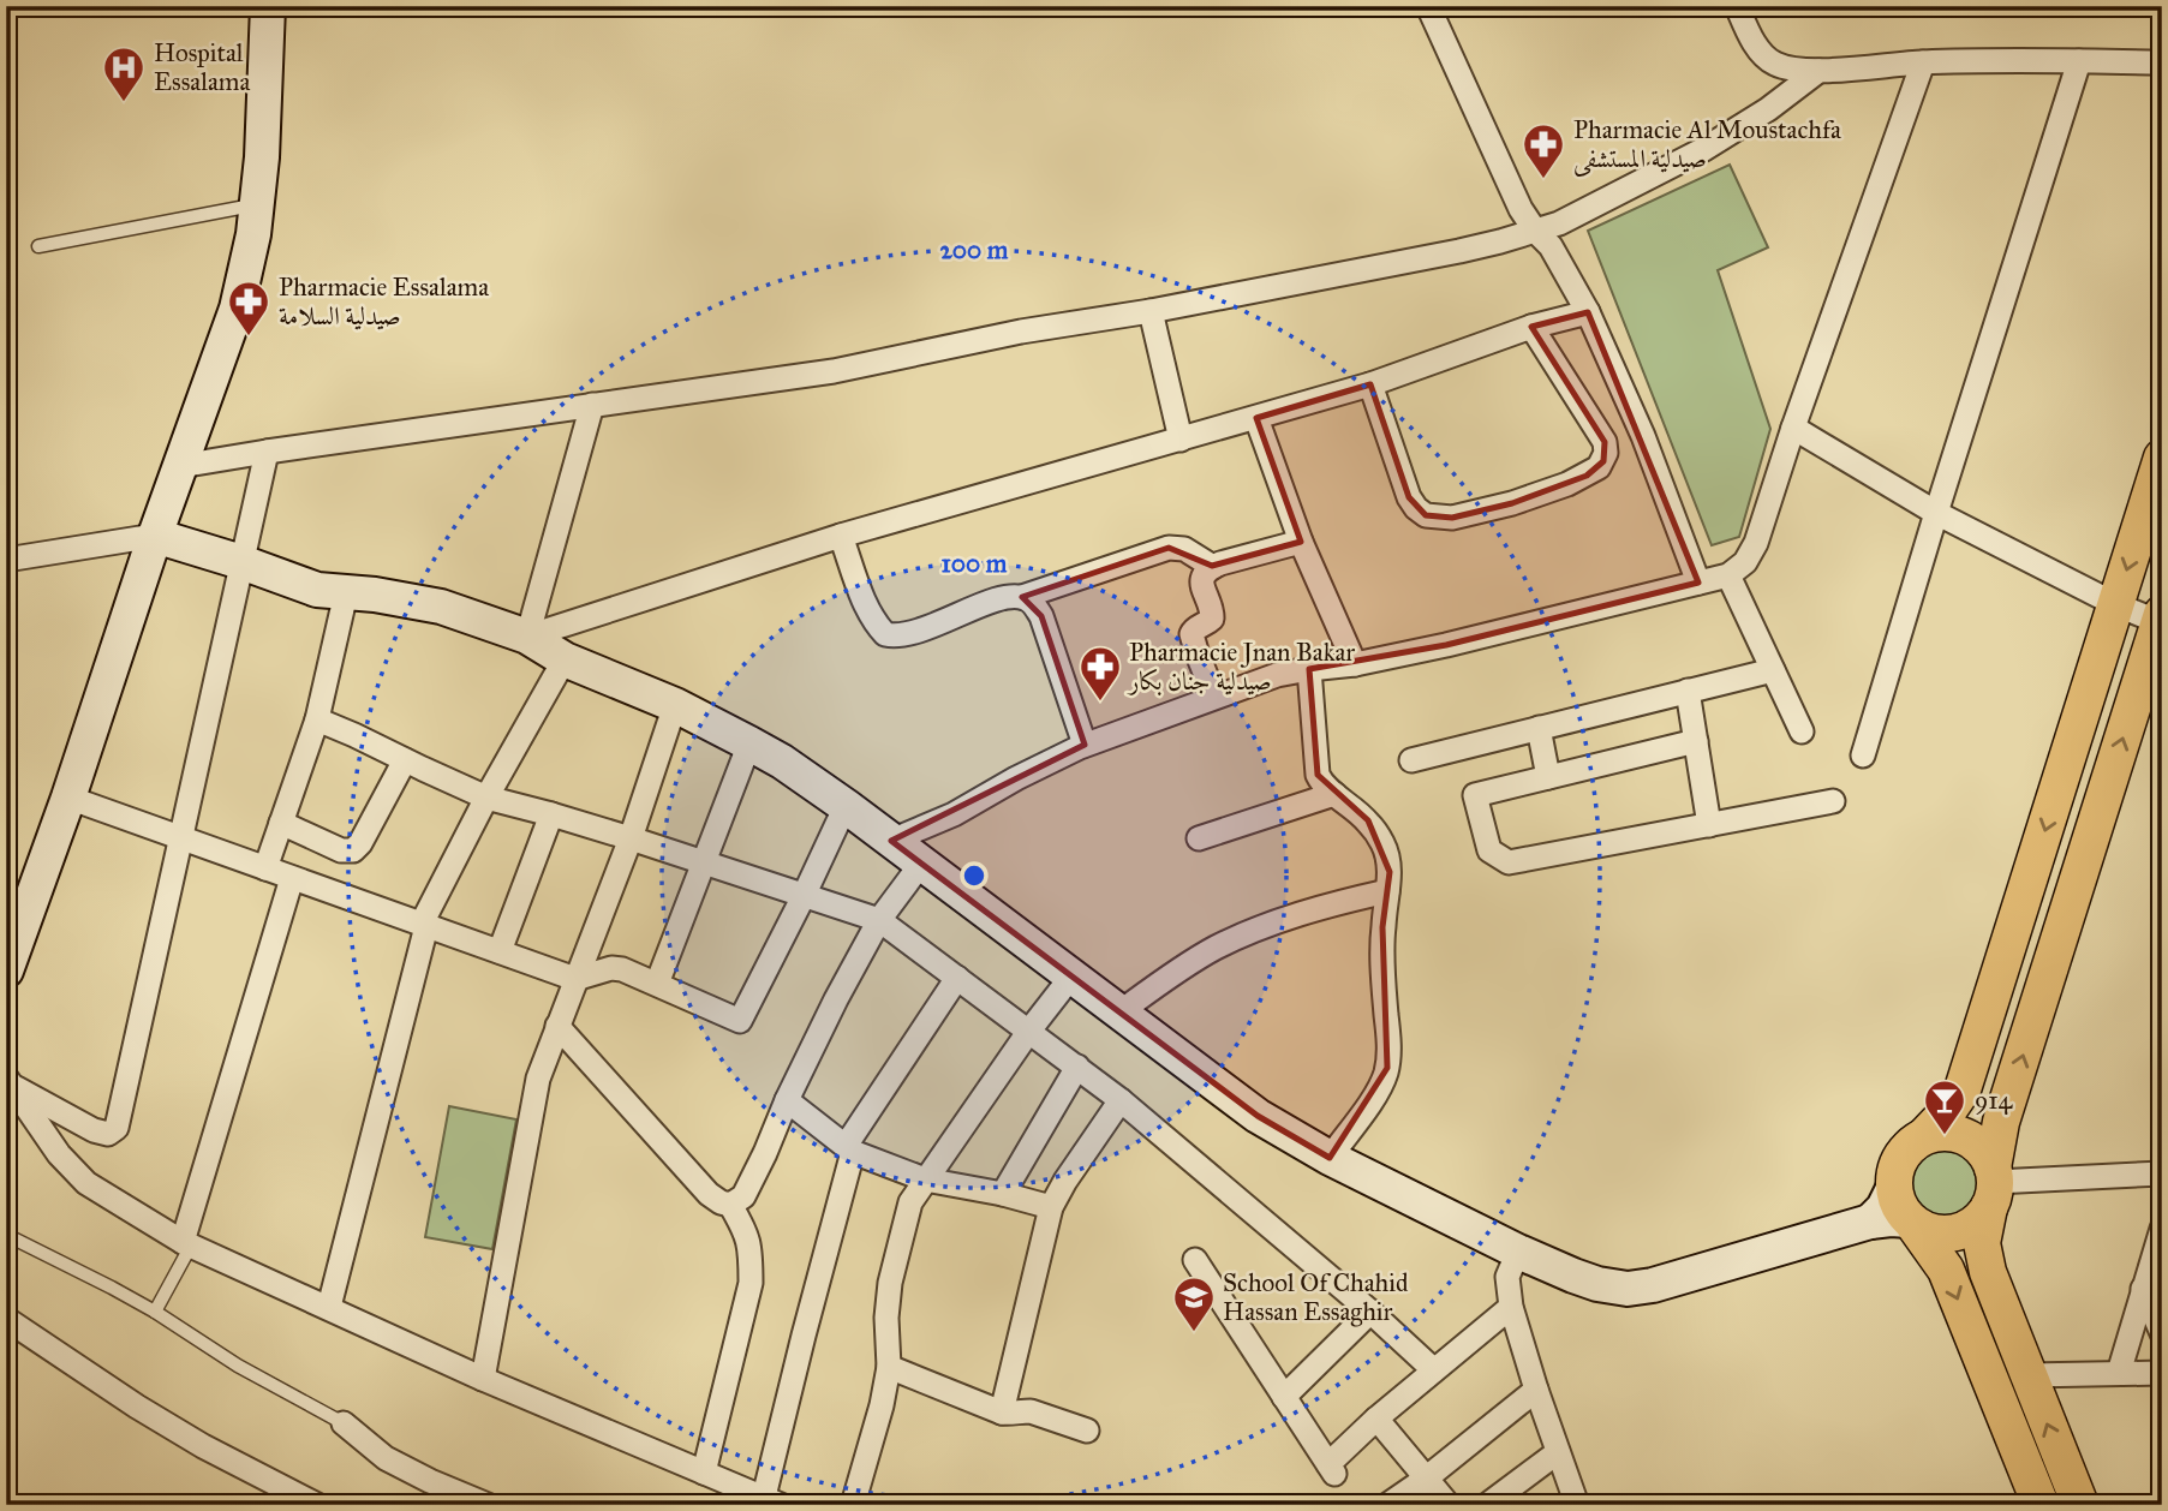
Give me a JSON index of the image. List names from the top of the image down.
{
  "places": {
    "hospital": ["Hospital Essalama"],
    "pharmacy": ["Pharmacie Al Moustachfa صيدلية المستشفى", "Pharmacie Essalama صيدلية السلامة", "Pharmacie Jnan Bakar صيدلية جنان بكار"],
    "bar": ["914"],
    "school or university": ["School Of Chahid Hassan Essaghir"]
  },
  "rings": ["200 m", "100 m"]
}
